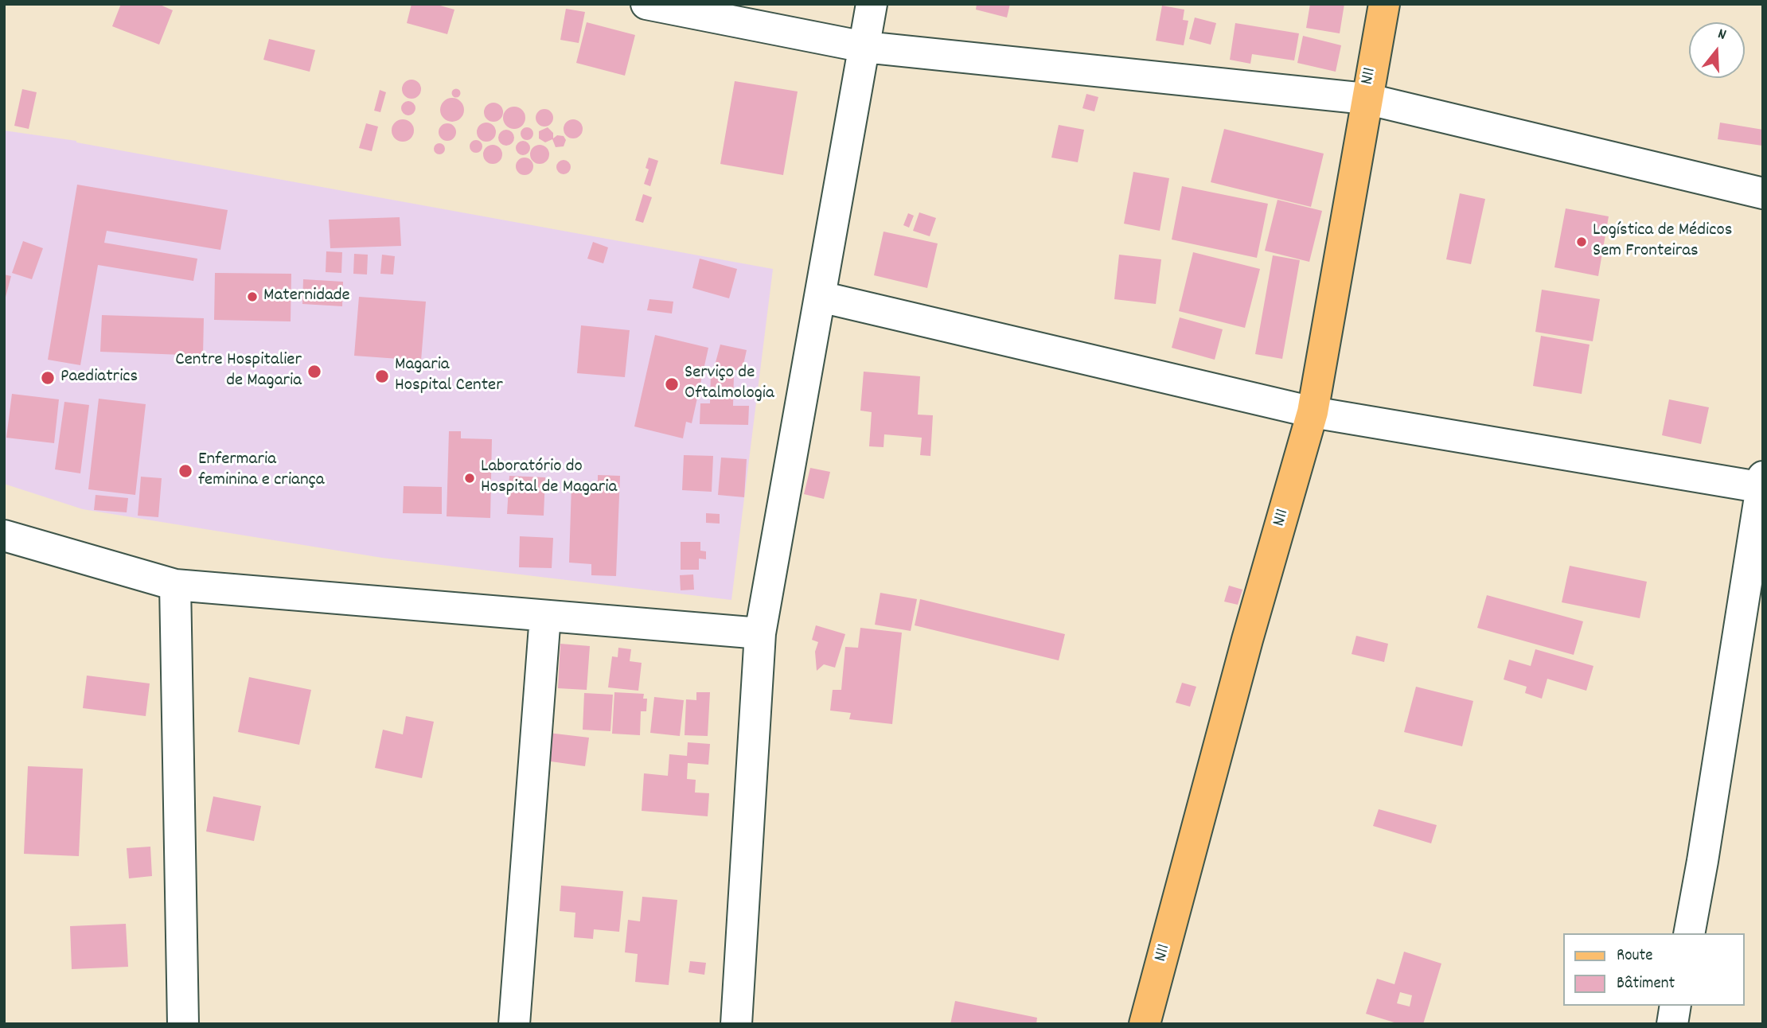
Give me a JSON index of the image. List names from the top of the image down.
{
  "streets": {
    "main road": ["N11"]
  },
  "places": [
    "Logística de Médicos Sem Fronteiras",
    "Maternidade",
    "Centre Hospitalier de Magaria",
    "Magaria Hospital Center",
    "Paediatrics",
    "Serviço de Oftalmologia",
    "Enfermaria feminina e criança",
    "Laboratório do Hospital de Magaria"
  ],
  "legend": ["Route", "Bâtiment"],
  "north": "top"
}
